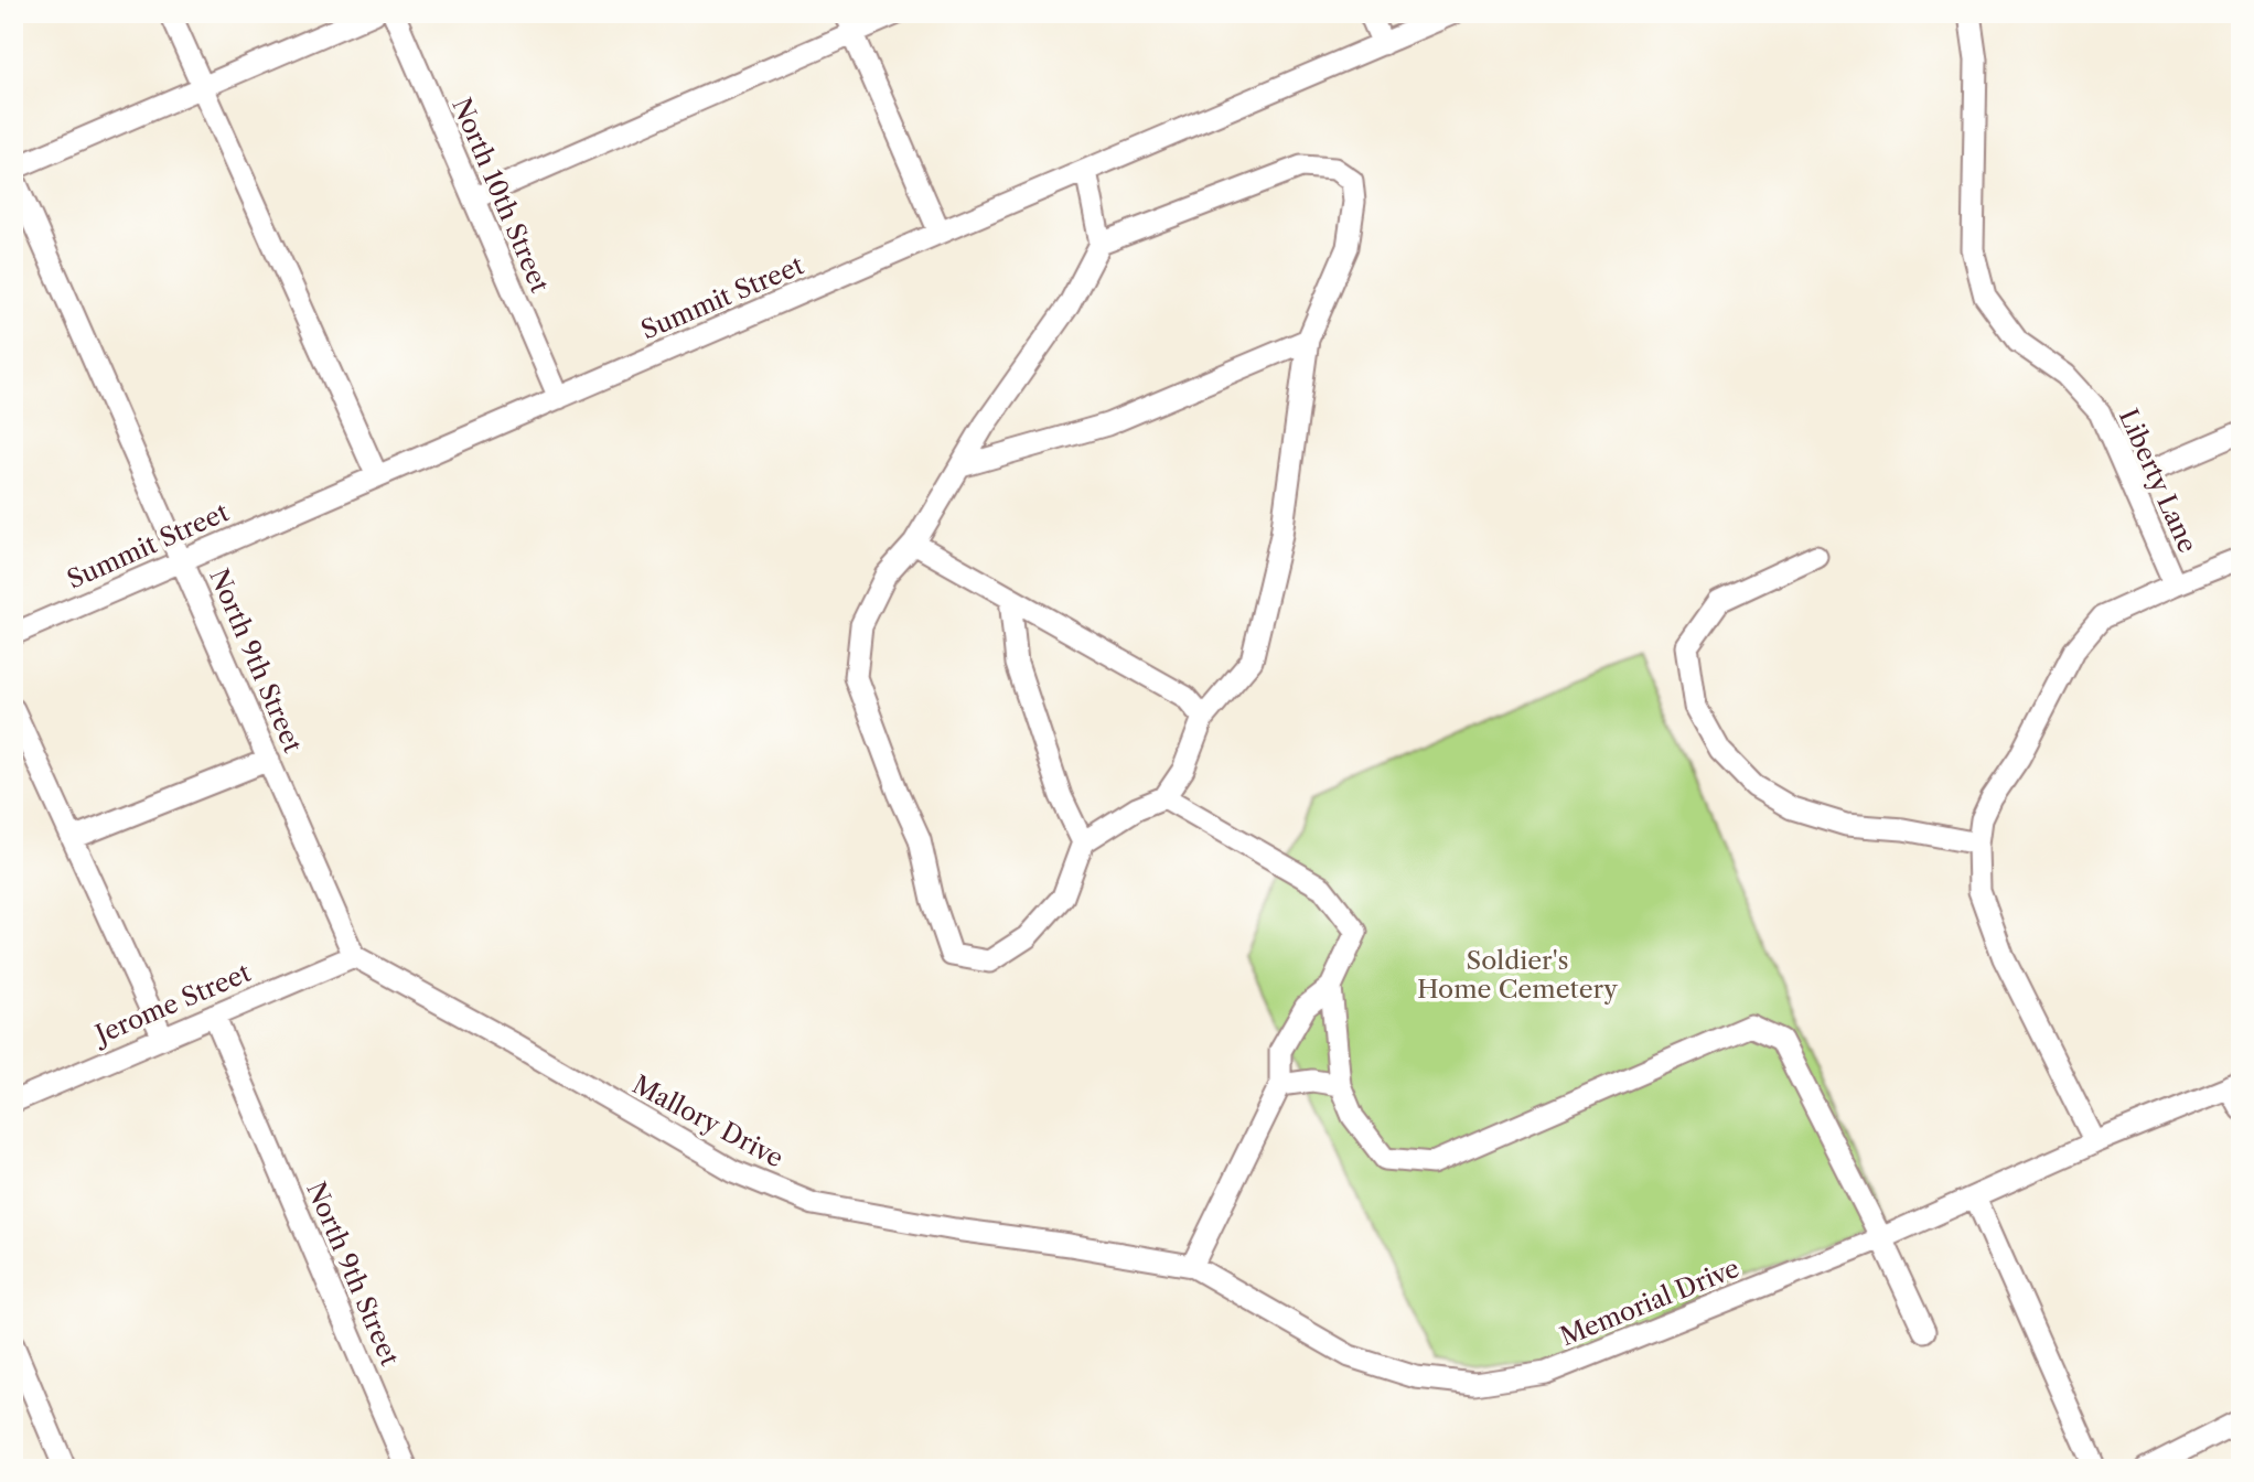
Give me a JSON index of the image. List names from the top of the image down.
{
  "streets": {
    "street": [
      "North 10th Street",
      "Summit Street",
      "Liberty Lane",
      "North 9th Street",
      "Jerome Street",
      "Mallory Drive",
      "Memorial Drive"
    ]
  },
  "crossings": [
    ["North 10th Street", "Summit Street"],
    ["Summit Street", "North 9th Street"],
    ["Liberty Lane", "Memorial Drive"],
    ["North 9th Street", "Jerome Street"],
    ["North 9th Street", "Mallory Drive"],
    ["Jerome Street", "Mallory Drive"],
    ["Mallory Drive", "Memorial Drive"]
  ],
  "parks": ["Soldier's Home Cemetery"]
}
